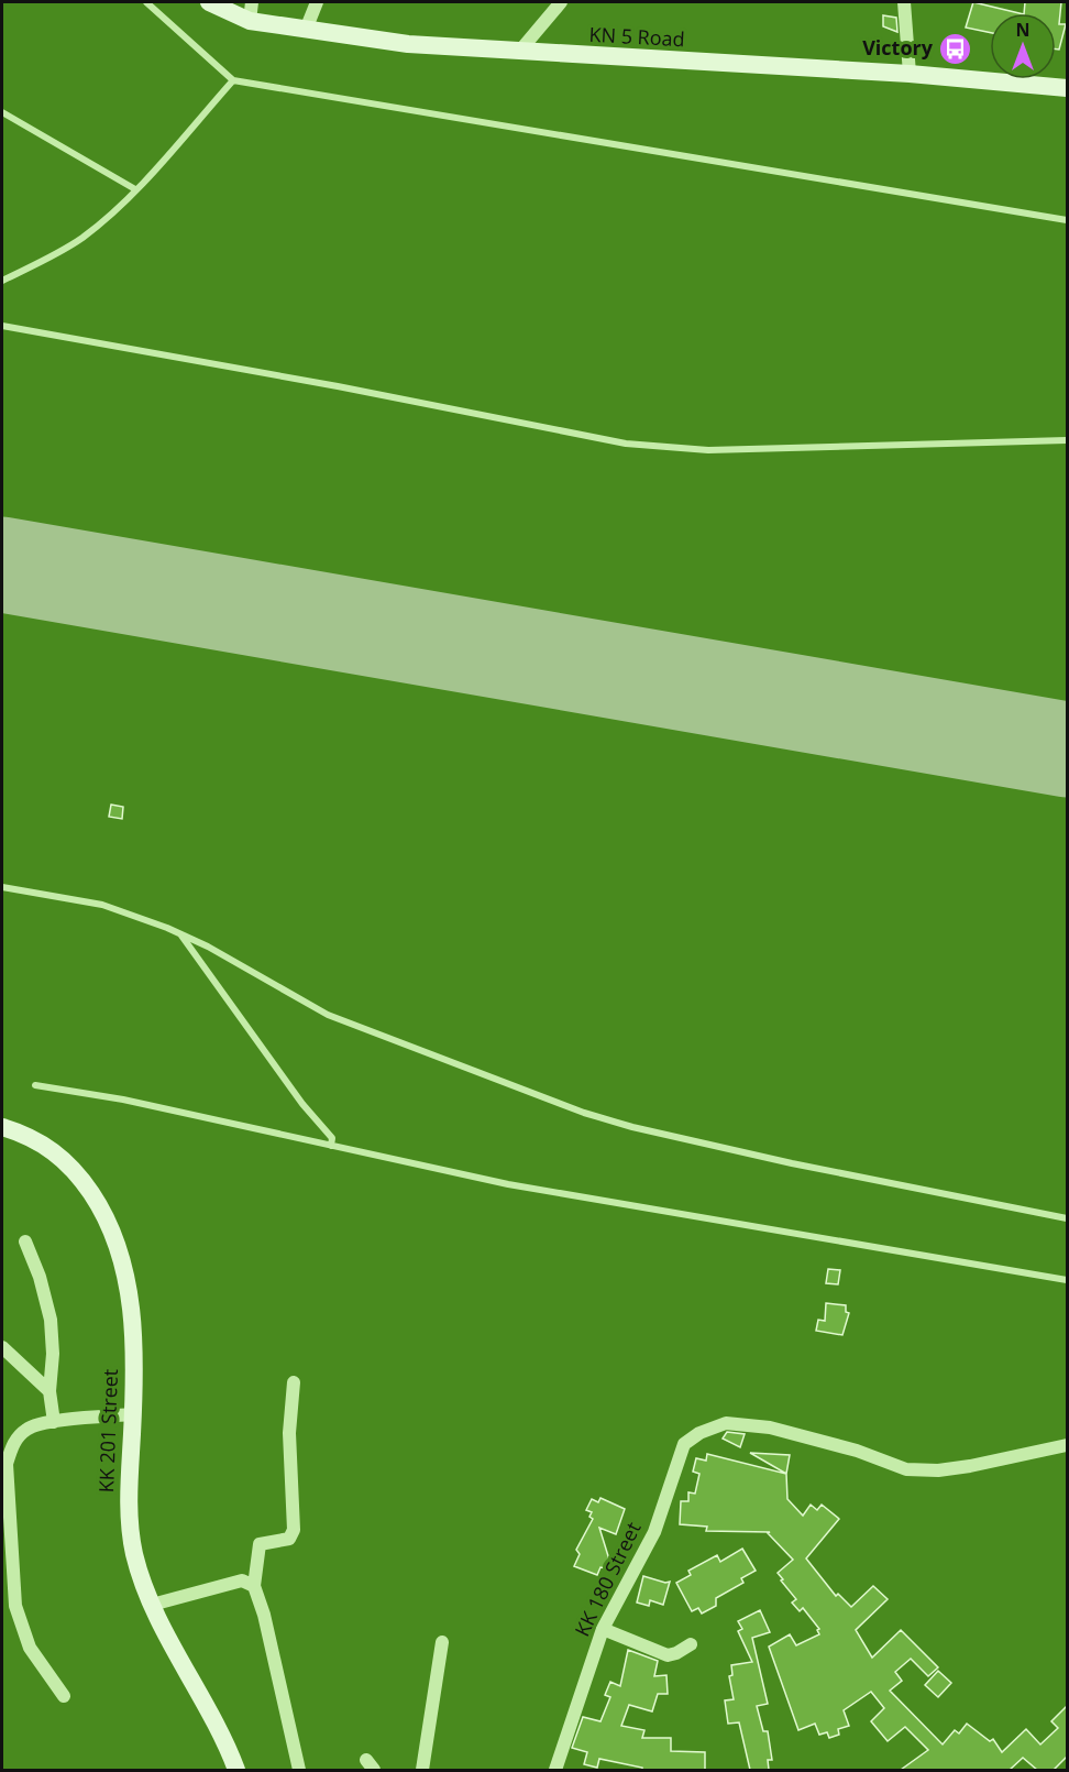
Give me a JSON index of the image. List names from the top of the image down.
{
  "streets": {
    "main road": ["KN 5 Road", "KK 201 Street"],
    "street": ["KK 180 Street"]
  },
  "places": {
    "bus stop": ["Victory"]
  },
  "north": "top"
}
